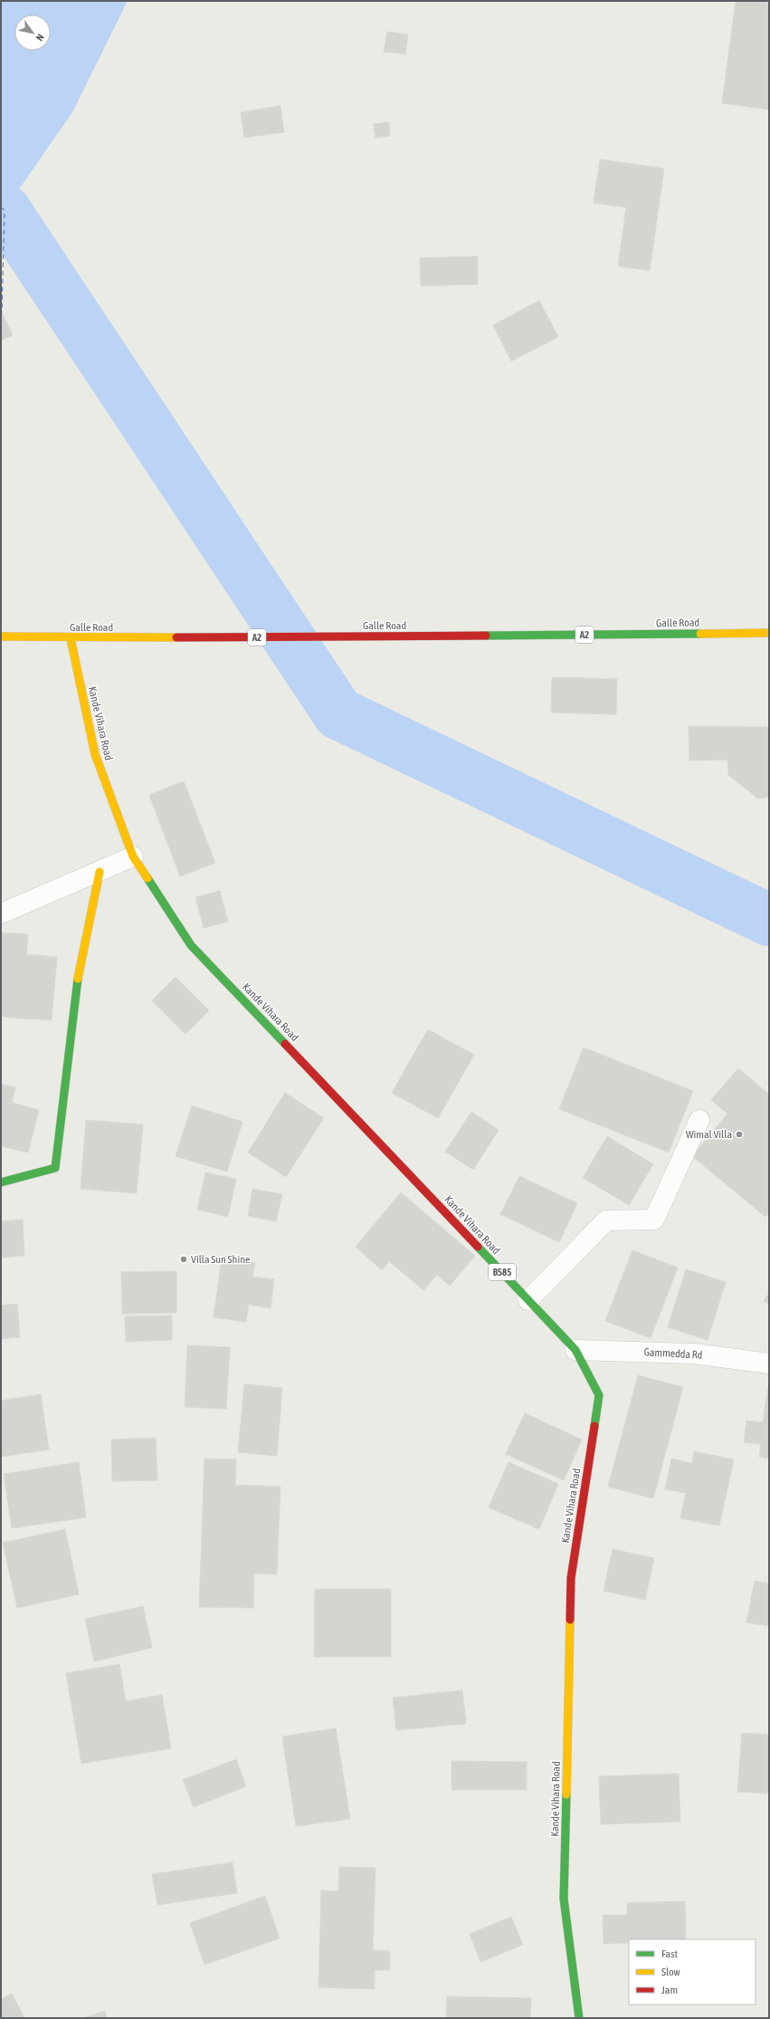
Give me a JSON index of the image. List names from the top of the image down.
{
  "streets": {
    "main road": [
      "Galle Road",
      "A2",
      "Kande Vihara Road",
      "B585"
    ],
    "street": ["Gammedda Rd"]
  },
  "crossings": [
    ["Galle Road", "Kande Vihara Road"],
    ["Kande Vihara Road", "Gammedda Rd"]
  ],
  "places": ["Wimal Villa", "Villa Sun Shine"],
  "legend": ["Fast", "Slow", "Jam"],
  "north": "bottom right"
}
